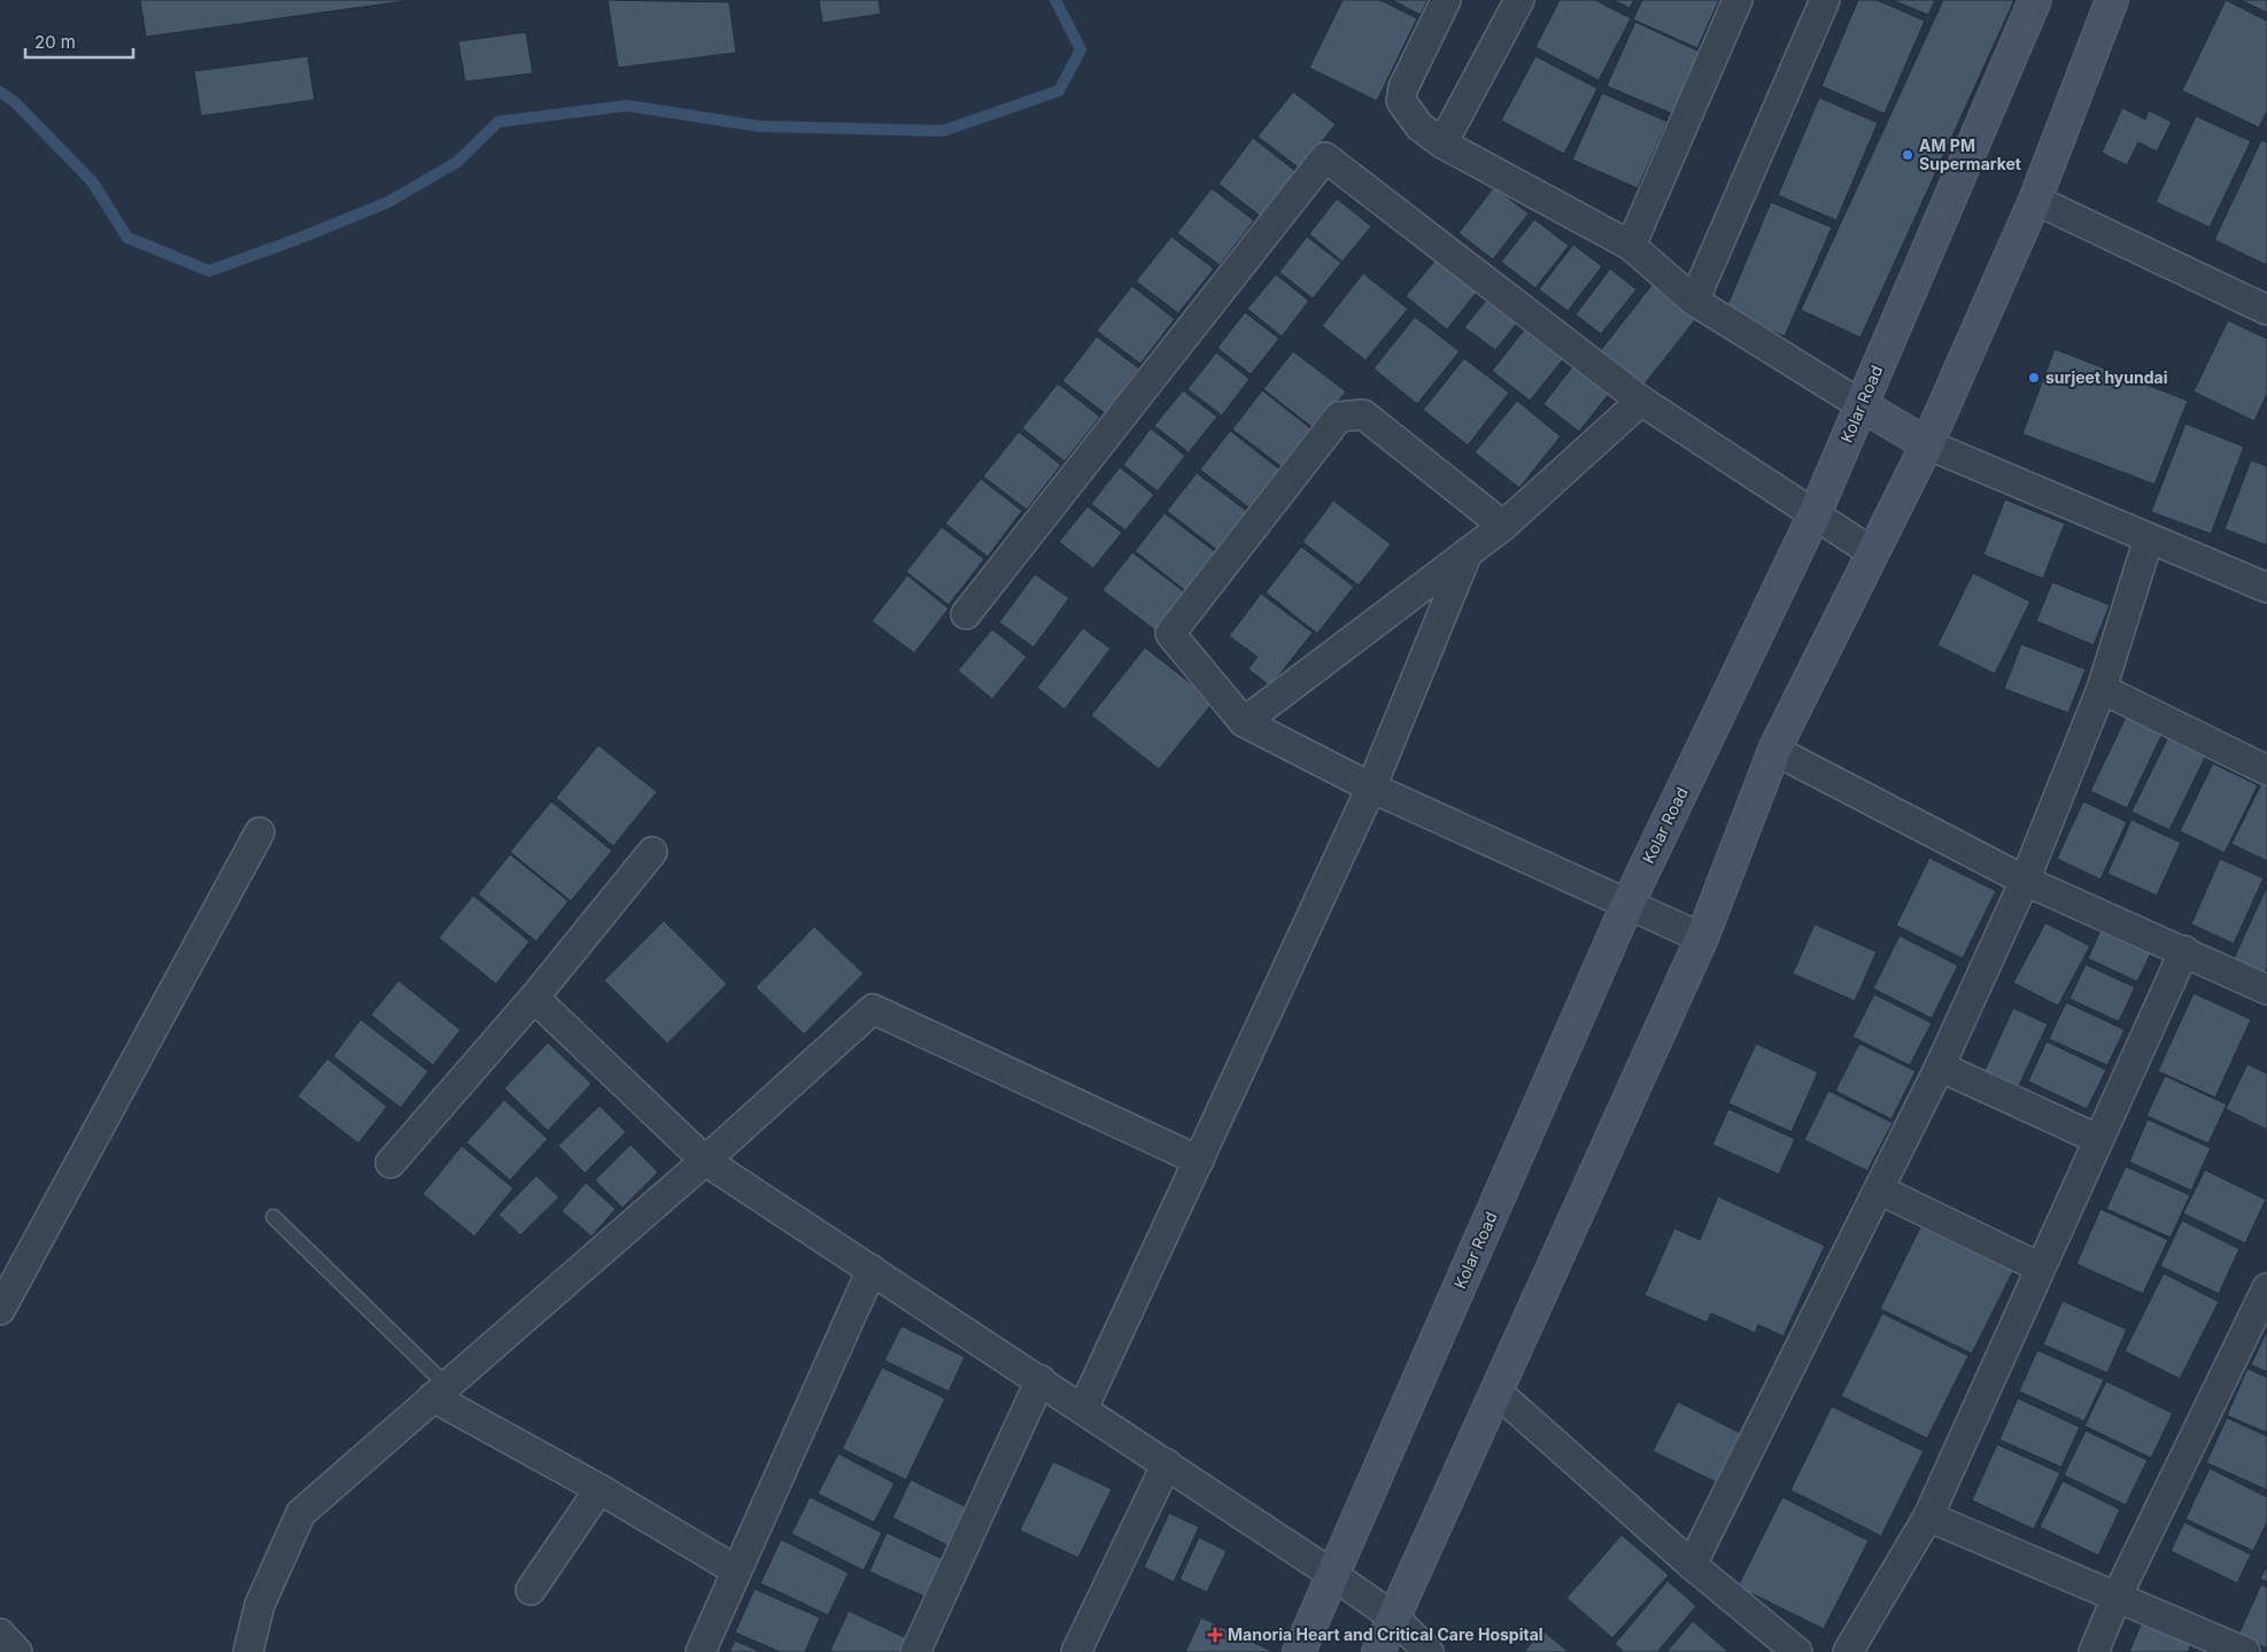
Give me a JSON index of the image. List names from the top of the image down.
{
  "streets": {
    "main road": ["Kolar Road"]
  },
  "places": {
    "other": ["AM PM Supermarket", "surjeet hyundai"],
    "health": ["Manoria Heart and Critical Care Hospital"]
  },
  "scale_bar": "20 m"
}
